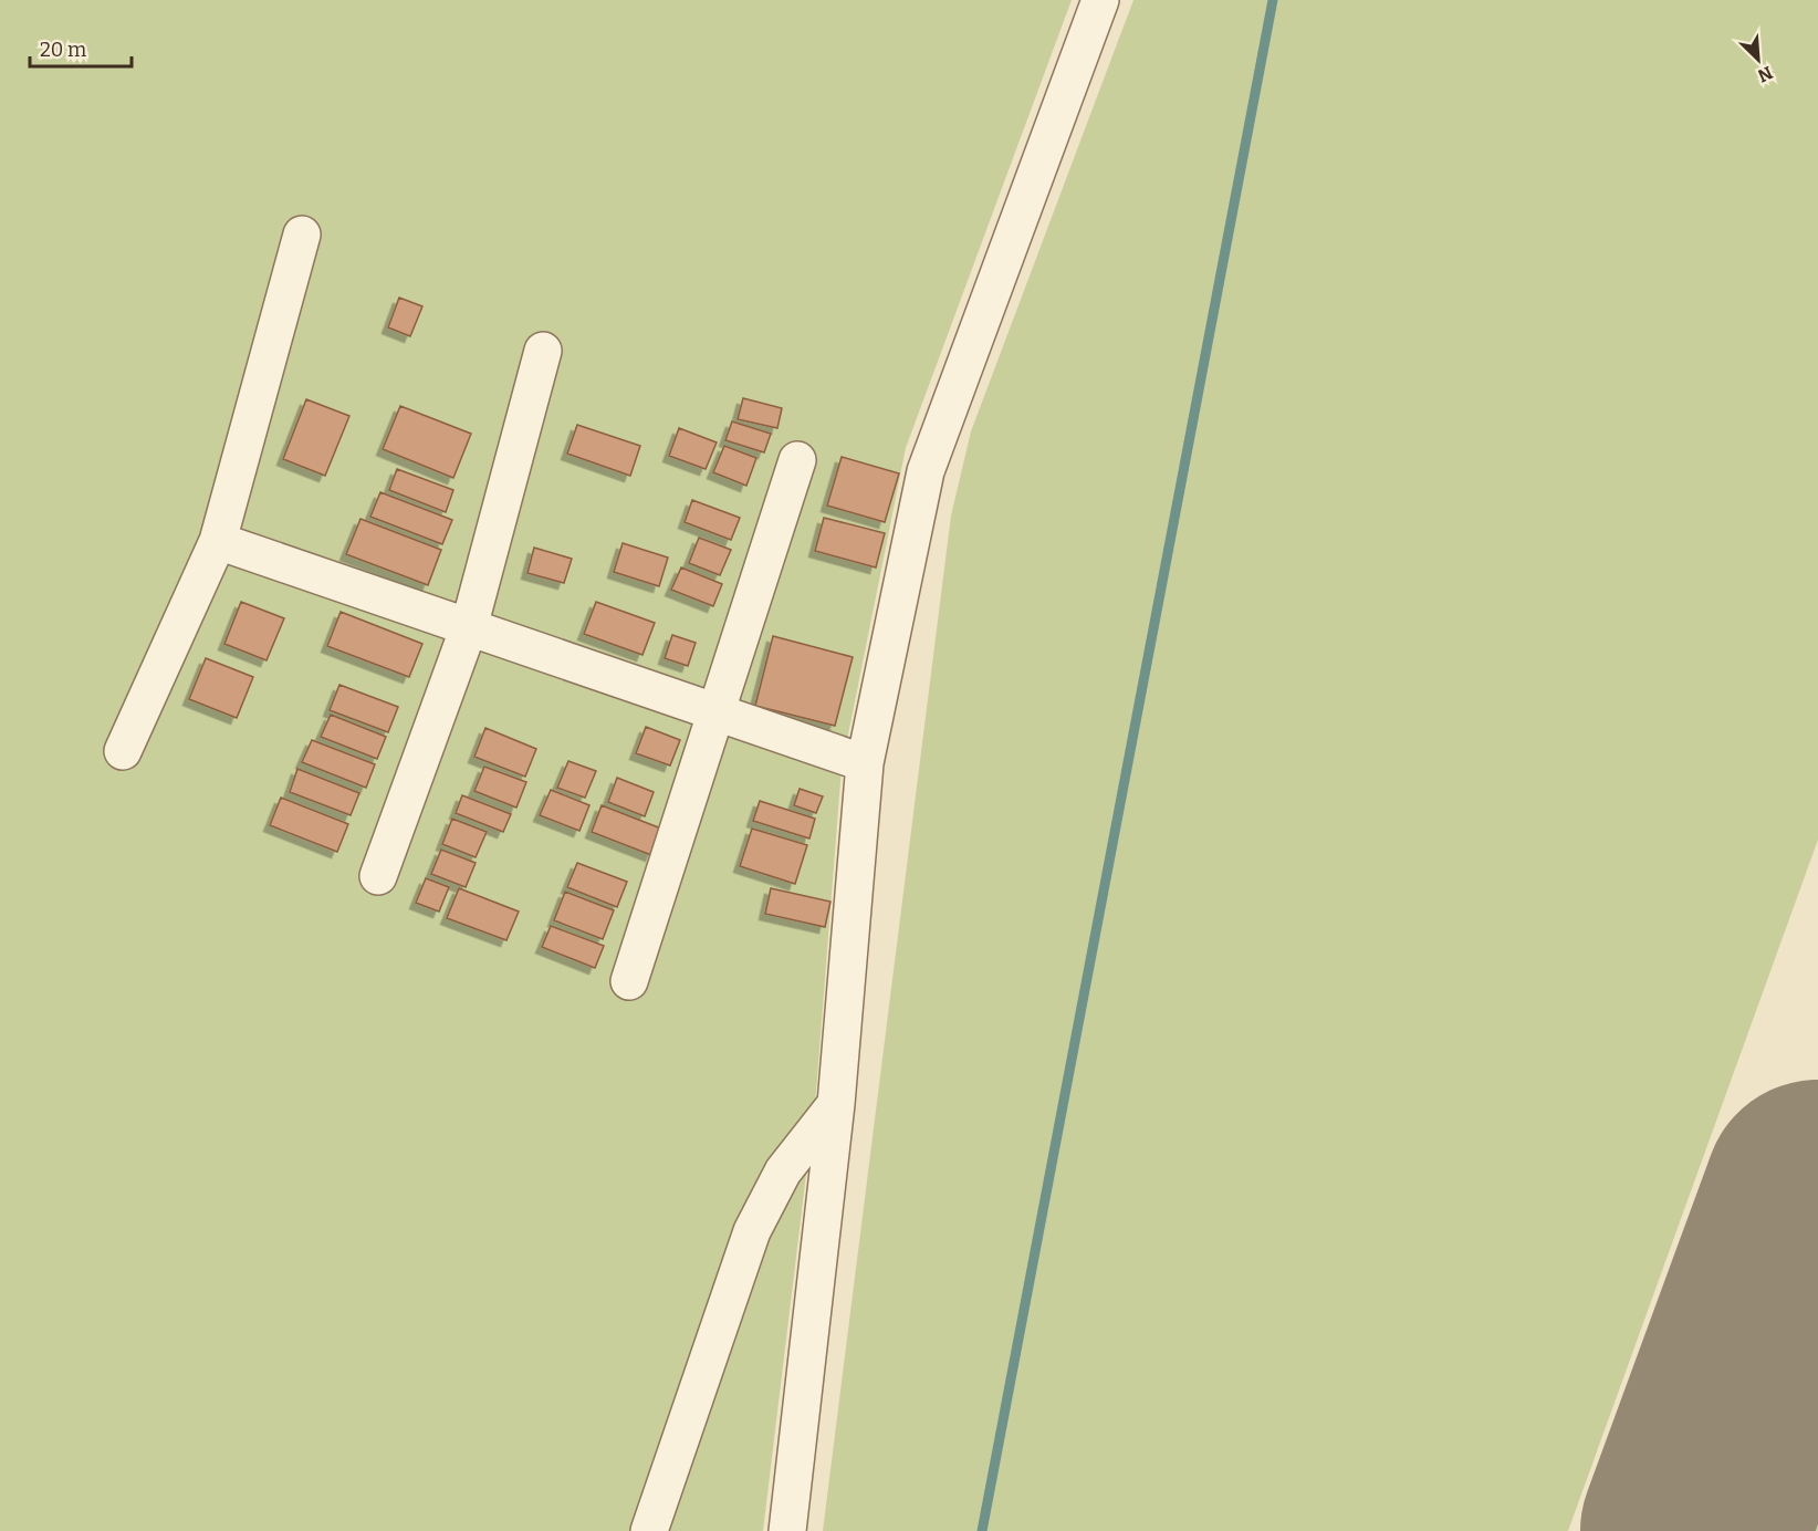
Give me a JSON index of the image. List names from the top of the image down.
{
  "scale_bar": "20 m",
  "north": "bottom right"
}
